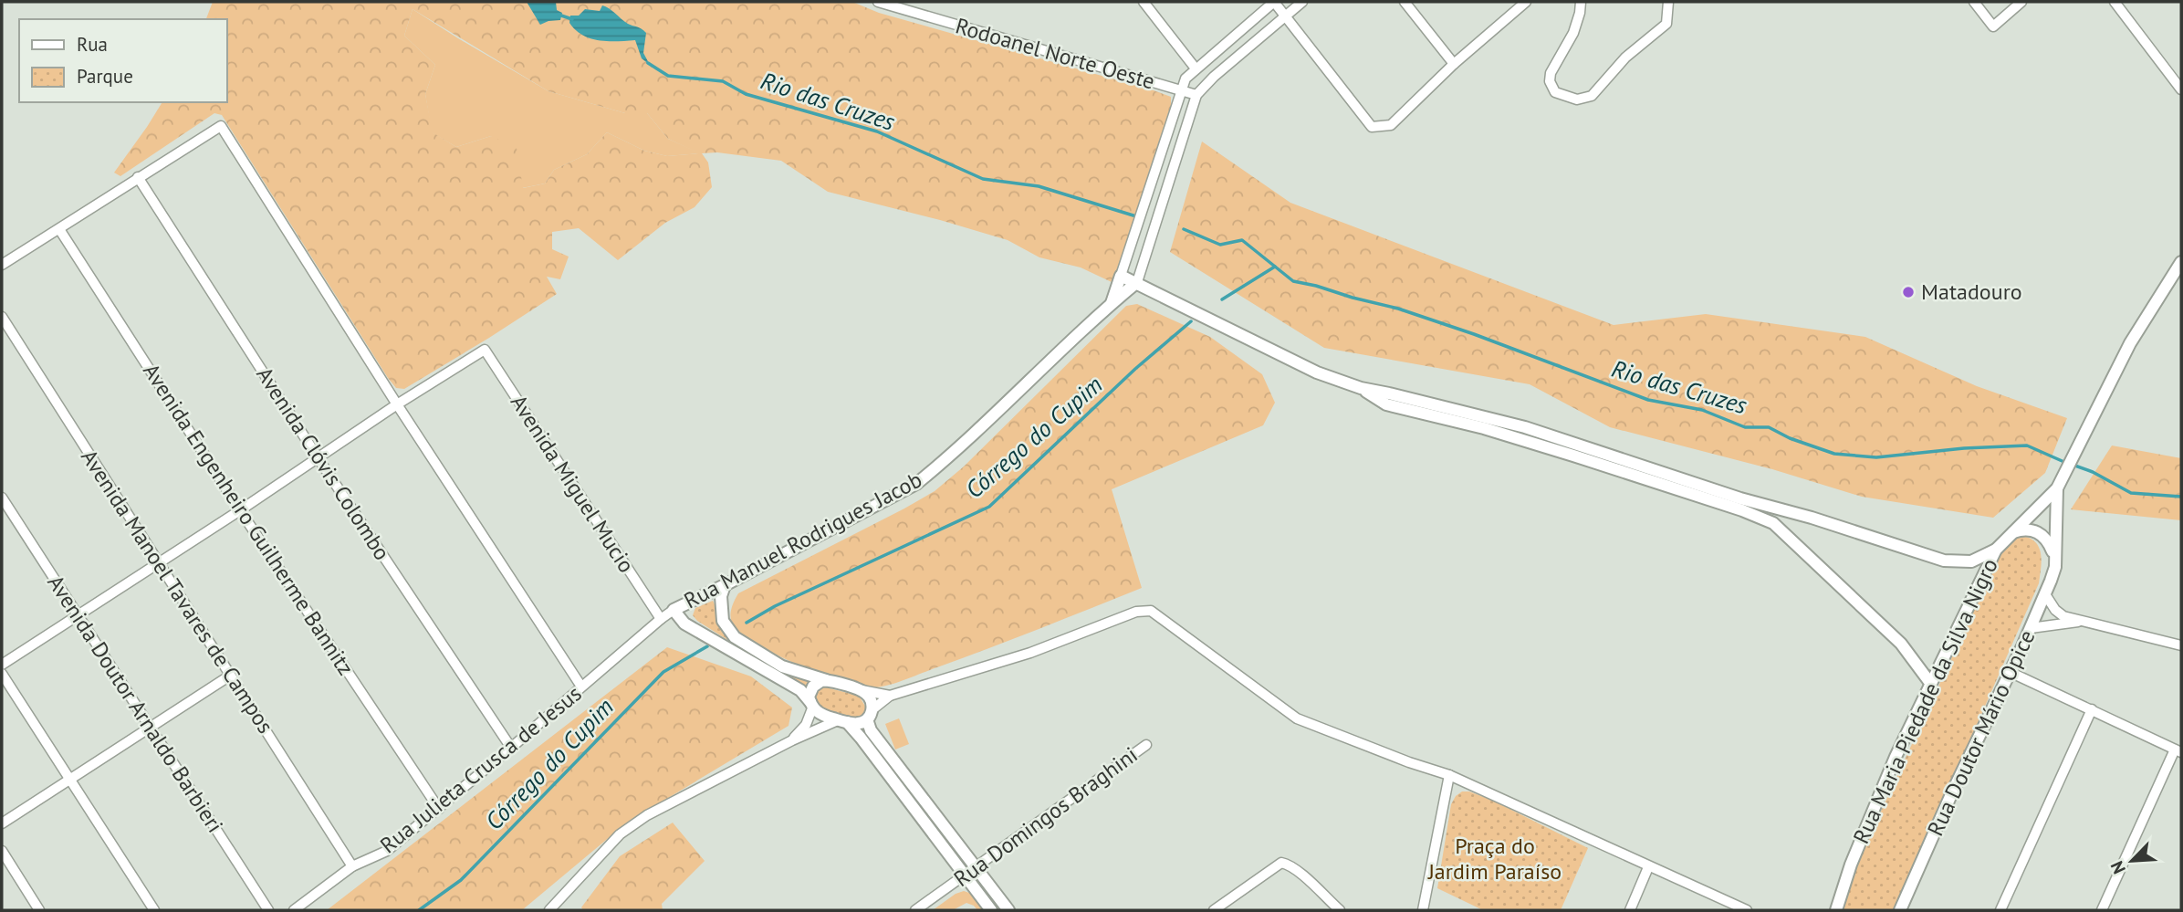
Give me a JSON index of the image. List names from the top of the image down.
{
  "streets": {
    "street": [
      "Rodoanel Norte Oeste",
      "Avenida Clóvis Colombo",
      "Avenida Miguel Mucio",
      "Avenida Engenheiro Guilherme Bannitz",
      "Rua Manuel Rodrigues Jacob",
      "Avenida Manoel Tavares de Campos",
      "Rua Maria Piedade da Silva Nigro",
      "Avenida Doutor Arnaldo Barbieri",
      "Rua Doutor Mário Opice",
      "Rua Julieta Crusca de Jesus",
      "Rua Domingos Braghini"
    ]
  },
  "crossings": [
    ["Rodoanel Norte Oeste", "Rua Manuel Rodrigues Jacob"],
    ["Avenida Clóvis Colombo", "Rua Julieta Crusca de Jesus"],
    ["Avenida Miguel Mucio", "Rua Manuel Rodrigues Jacob"],
    ["Avenida Miguel Mucio", "Rua Julieta Crusca de Jesus"],
    ["Avenida Engenheiro Guilherme Bannitz", "Rua Julieta Crusca de Jesus"],
    ["Rua Manuel Rodrigues Jacob", "Rua Julieta Crusca de Jesus"],
    ["Avenida Manoel Tavares de Campos", "Rua Julieta Crusca de Jesus"],
    ["Rua Maria Piedade da Silva Nigro", "Rua Doutor Mário Opice"]
  ],
  "water": ["Rio das Cruzes", "Córrego do Cupim"],
  "parks": ["Praça do Jardim Paraíso"],
  "places": ["Matadouro"],
  "legend": ["Rua", "Parque"],
  "north": "bottom left"
}
